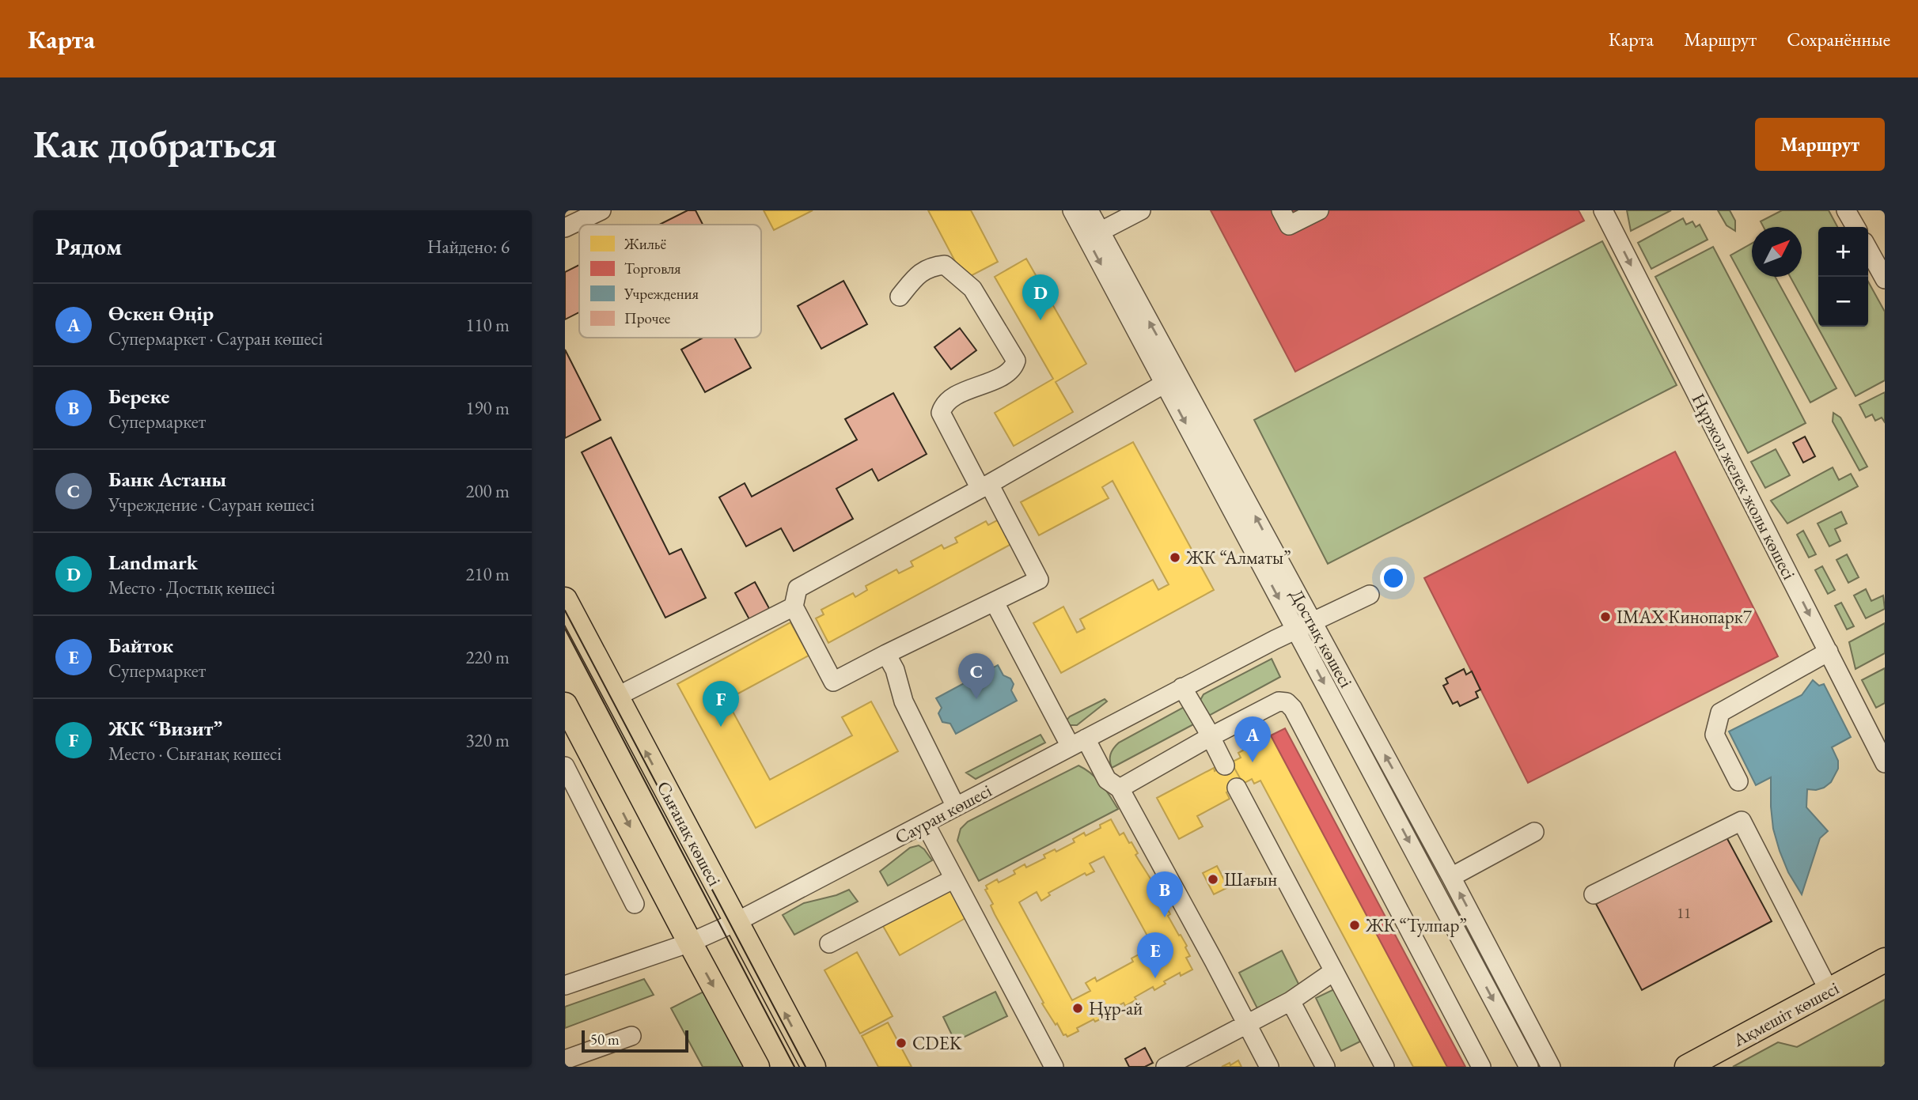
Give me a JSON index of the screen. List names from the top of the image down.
{
  "streets": {
    "main road": ["Сығанақ көшесі", "Ақмешіт көшесі"],
    "street": ["Нұржол желек жолы көшесі", "Достық көшесі", "Сауран көшесі"]
  },
  "crossings": [
    ["Достық көшесі", "Сауран көшесі"],
    ["Сауран көшесі", "Сығанақ көшесі"]
  ],
  "one_way": ["Нұржол желек жолы көшесі"],
  "places": [
    "ЖК “Алматы”",
    "IMAX Кинопарк7",
    "Шағын",
    "ЖК “Тулпар”",
    "Ңұр-ай",
    "CDEK"
  ],
  "house_numbers": ["11"],
  "legend": [
    "Жильё",
    "Торговля",
    "Учреждения",
    "Прочее"
  ],
  "scale_bar": "50 m",
  "north": "top right",
  "page": {
    "header": "Карта",
    "nav": ["Карта", "Маршрут", "Сохранённые"],
    "buttons": "Маршрут",
    "title": "Как добраться",
    "heading": ["Рядом", "Найдено: 6"],
    "map_buttons": ["+", "−"],
    "pins": [
      "D",
      "C",
      "F",
      "A",
      "B",
      "E"
    ],
    "list": [
      {
        "mark": "A",
        "name": "Өскен Өңір",
        "note": "Супермаркет · Сауран көшесі",
        "value": "110 m"
      },
      {
        "mark": "B",
        "name": "Береке",
        "note": "Супермаркет",
        "value": "190 m"
      },
      {
        "mark": "C",
        "name": "Банк Астаны",
        "note": "Учреждение · Сауран көшесі",
        "value": "200 m"
      },
      {
        "mark": "D",
        "name": "Landmark",
        "note": "Место · Достық көшесі",
        "value": "210 m"
      },
      {
        "mark": "E",
        "name": "Байток",
        "note": "Супермаркет",
        "value": "220 m"
      },
      {
        "mark": "F",
        "name": "ЖК “Визит”",
        "note": "Место · Сығанақ көшесі",
        "value": "320 m"
      }
    ],
    "scale": "50 m"
  }
}
